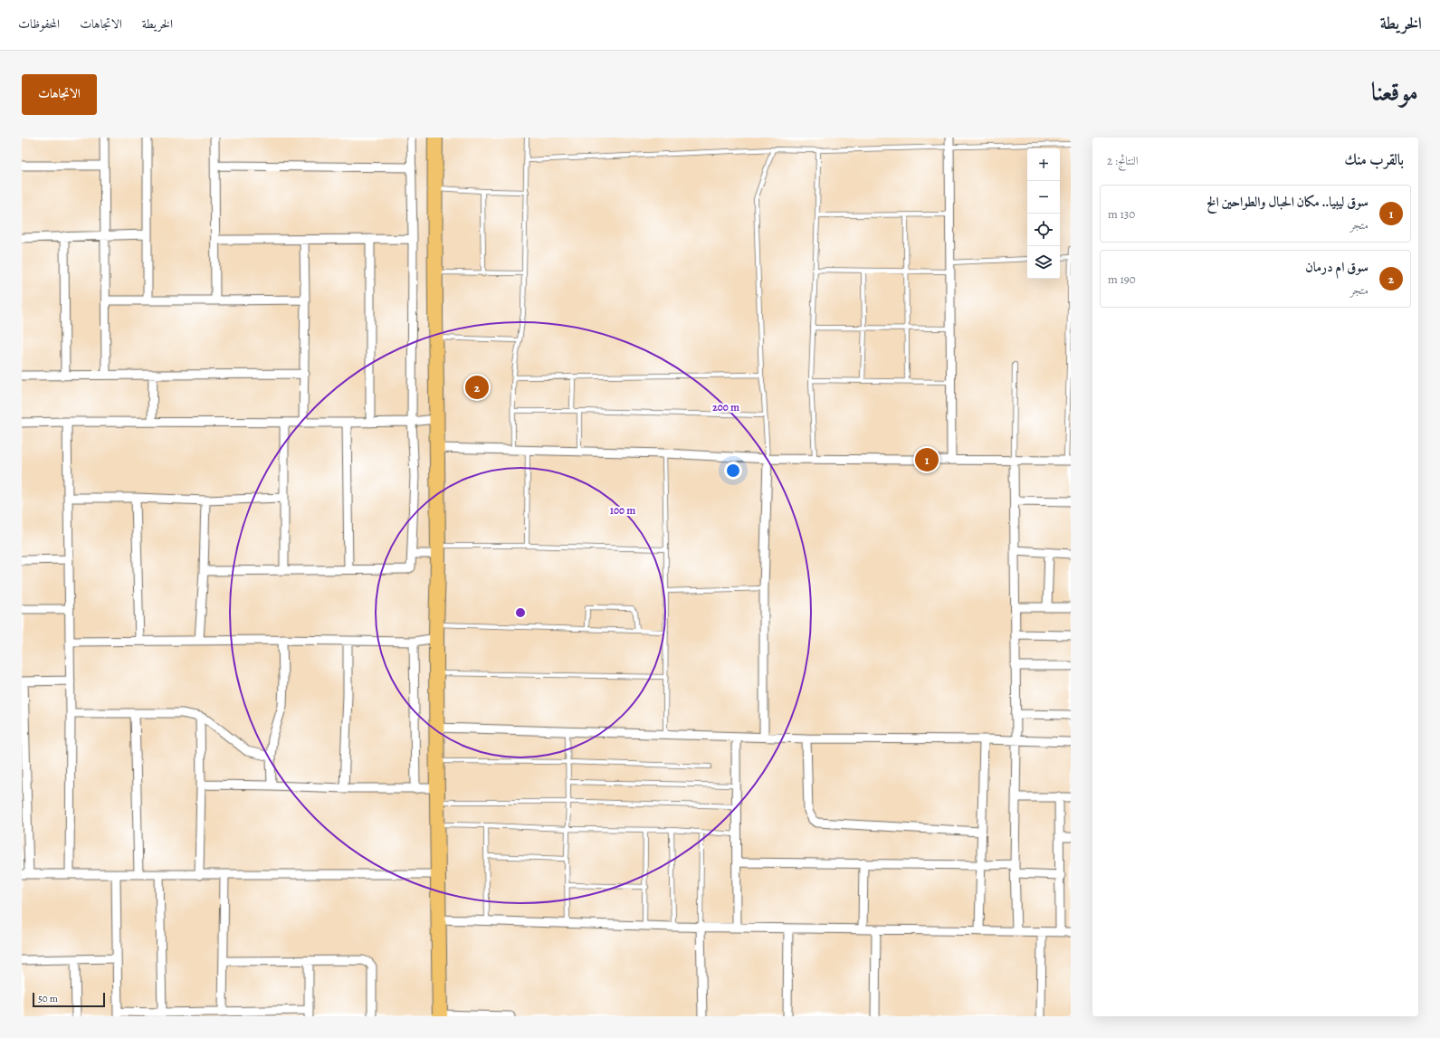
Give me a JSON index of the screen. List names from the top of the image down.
{
  "scale_bar": "50 m",
  "page": {
    "header": "الخريطة",
    "nav": ["الخريطة", "الاتجاهات", "المحفوظات"],
    "title": "موقعنا",
    "buttons": "الاتجاهات",
    "heading": ["بالقرب منك", "النتائج: 2"],
    "map_buttons": ["+", "−"],
    "list": [
      {
        "mark": "1",
        "name": "سوق ليبيا.. مكان الحبال والطواحين الخ",
        "note": "متجر",
        "value": "130 m"
      },
      {
        "mark": "2",
        "name": "سوق ام درمان",
        "note": "متجر",
        "value": "190 m"
      }
    ],
    "pins": ["2", "1"],
    "scale": "50 m"
  },
  "rings": ["200 m", "100 m"]
}
